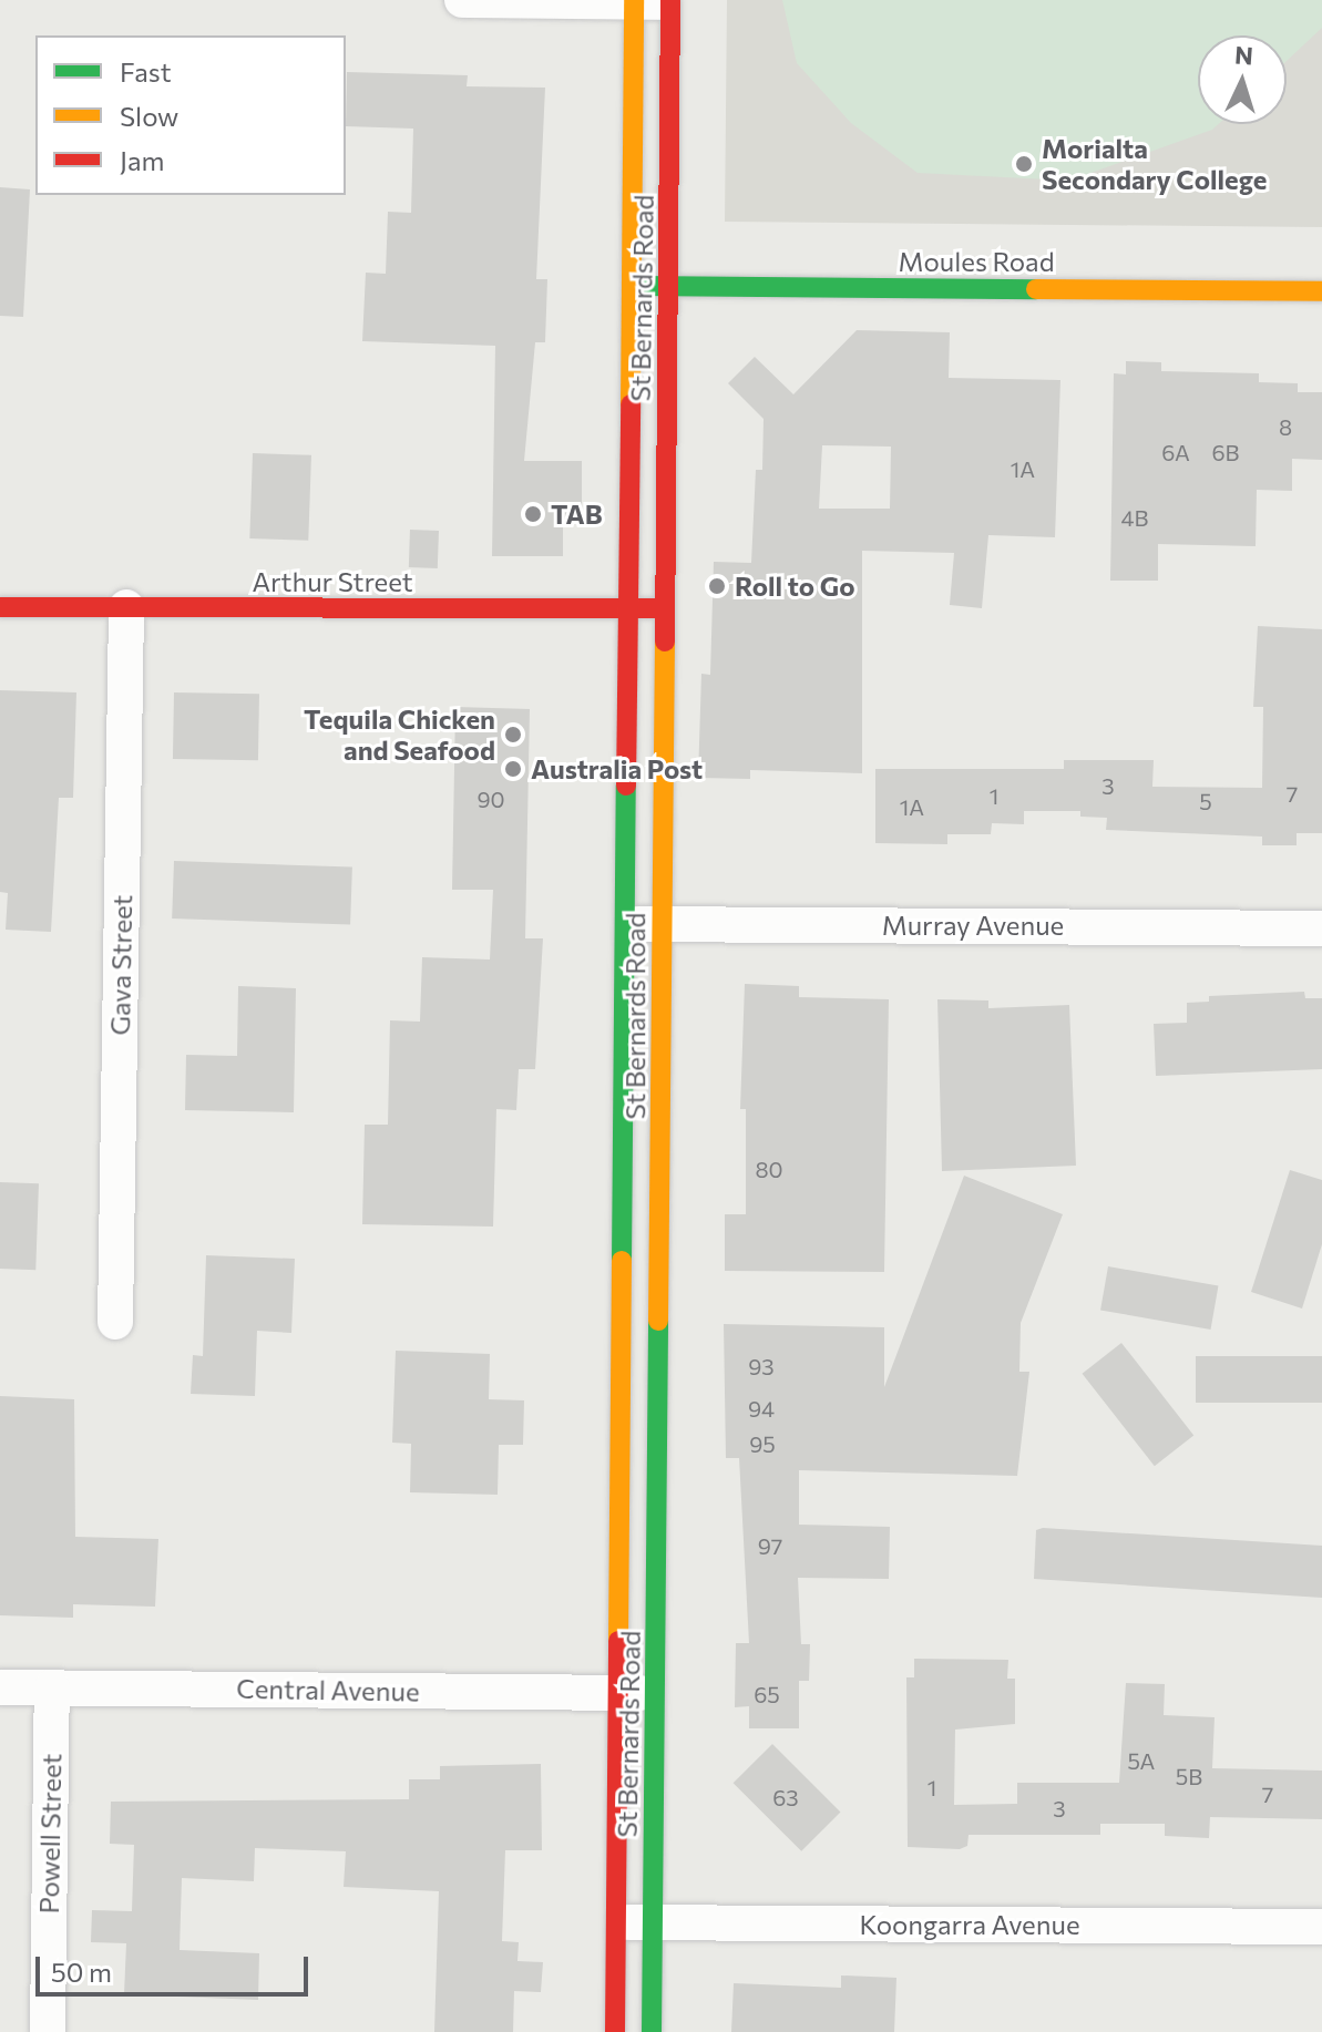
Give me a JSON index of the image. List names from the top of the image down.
{
  "streets": {
    "main road": ["Moules Road", "St Bernards Road", "Arthur Street"],
    "street": [
      "Murray Avenue",
      "Gava Street",
      "Central Avenue",
      "Powell Street",
      "Koongarra Avenue"
    ]
  },
  "crossings": [
    ["Moules Road", "St Bernards Road"],
    ["St Bernards Road", "Arthur Street"],
    ["St Bernards Road", "Murray Avenue"],
    ["St Bernards Road", "Central Avenue"],
    ["St Bernards Road", "Koongarra Avenue"],
    ["Arthur Street", "Gava Street"],
    ["Central Avenue", "Powell Street"]
  ],
  "places": [
    "Morialta Secondary College",
    "TAB",
    "Roll to Go",
    "Tequila Chicken and Seafood",
    "Australia Post"
  ],
  "house_numbers": [
    "8",
    "6A",
    "6B",
    "1A",
    "4B",
    "3",
    "7",
    "1",
    "90",
    "5",
    "1A",
    "80",
    "93",
    "94",
    "95",
    "97",
    "65",
    "5A",
    "5B",
    "1",
    "7",
    "63",
    "3"
  ],
  "legend": ["Fast", "Slow", "Jam"],
  "scale_bar": "50 m",
  "north": "top"
}
